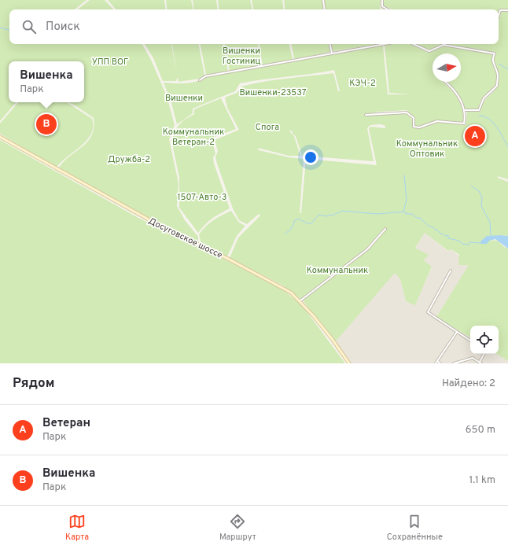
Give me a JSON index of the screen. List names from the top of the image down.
{
  "streets": {
    "main road": ["Досуговское шоссе"]
  },
  "parks": [
    "Вишенки Гостиниц",
    "УПП ВОГ",
    "КЭЧ-2",
    "Вишенки-23537",
    "Вишенки",
    "Спога",
    "Коммунальник Ветеран-2",
    "Коммунальник Оптовик",
    "Дружба-2",
    "1507-Авто-3",
    "Коммунальник"
  ],
  "north": "right",
  "page": {
    "search": "Поиск",
    "popup": ["Вишенка", "Парк"],
    "pins": ["B", "A"],
    "heading": ["Рядом", "Найдено: 2"],
    "list": [
      {
        "mark": "A",
        "name": "Ветеран",
        "note": "Парк",
        "value": "650 m"
      },
      {
        "mark": "B",
        "name": "Вишенка",
        "note": "Парк",
        "value": "1.1 km"
      }
    ],
    "nav": ["Карта", "Маршрут", "Сохранённые"]
  }
}
